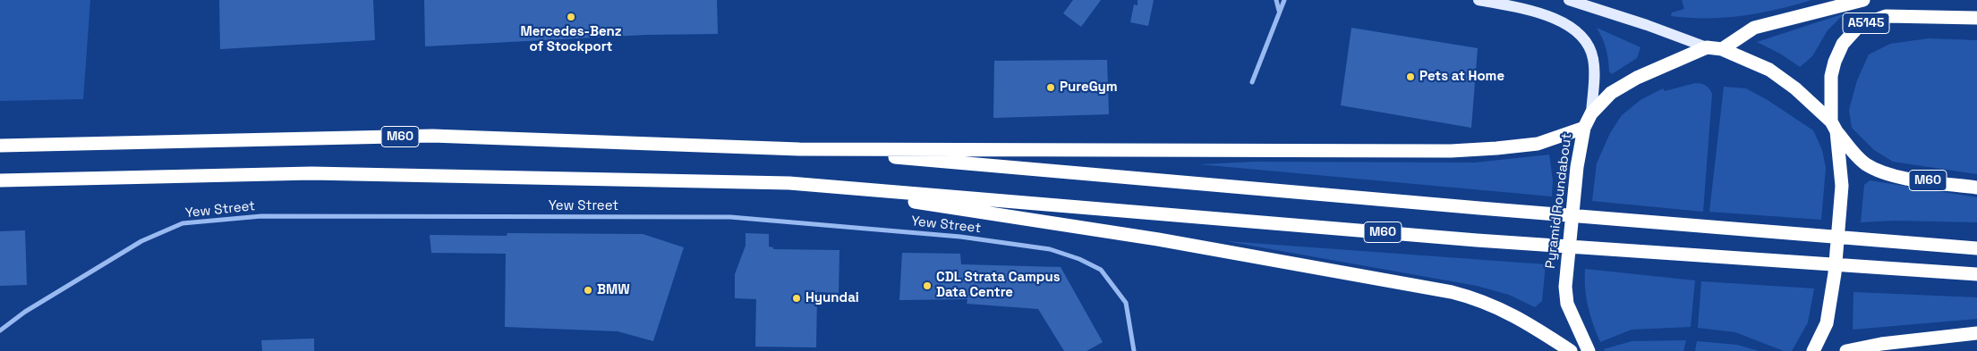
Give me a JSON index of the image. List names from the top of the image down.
{
  "streets": {
    "highway": ["A5145", "M60", "Pyramid Roundabout"],
    "street": ["Yew Street"]
  },
  "crossings": [
    ["A5145", "M60"],
    ["M60", "Pyramid Roundabout"]
  ],
  "places": [
    "Mercedes-Benz of Stockport",
    "Pets at Home",
    "PureGym",
    "CDL Strata Campus Data Centre",
    "BMW",
    "Hyundai"
  ]
}
